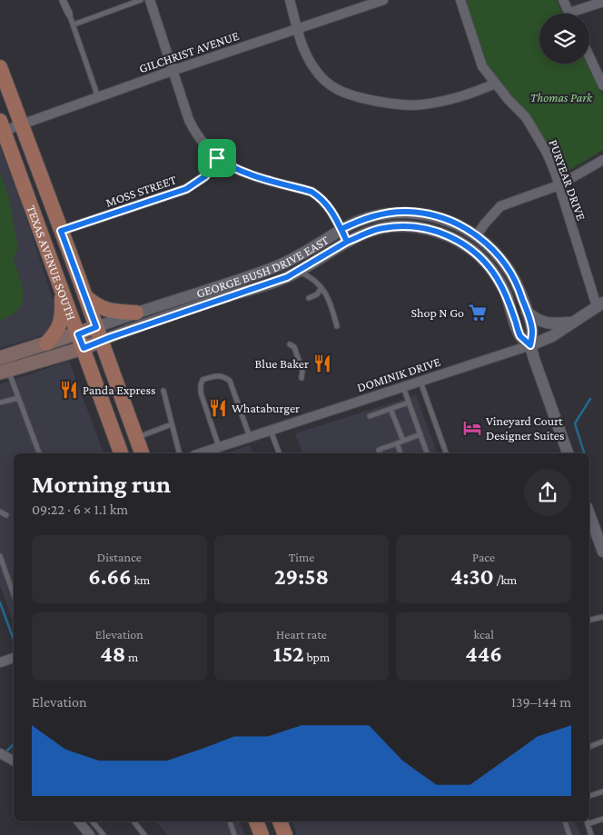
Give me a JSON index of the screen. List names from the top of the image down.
{
  "streets": {
    "main road": ["TEXAS AVENUE SOUTH", "GEORGE BUSH DRIVE EAST"],
    "street": [
      "GILCHRIST AVENUE",
      "PURYEAR DRIVE",
      "MOSS STREET",
      "DOMINIK DRIVE"
    ]
  },
  "crossings": [
    ["GILCHRIST AVENUE", "TEXAS AVENUE SOUTH"],
    ["PURYEAR DRIVE", "DOMINIK DRIVE"],
    ["MOSS STREET", "TEXAS AVENUE SOUTH"],
    ["TEXAS AVENUE SOUTH", "GEORGE BUSH DRIVE EAST"],
    ["GEORGE BUSH DRIVE EAST", "DOMINIK DRIVE"]
  ],
  "parks": ["Thomas Park"],
  "places": {
    "supermarket": ["Shop N Go"],
    "restaurant": ["Blue Baker", "Panda Express", "Whataburger"],
    "hotel": ["Vineyard Court Designer Suites"]
  },
  "page": {
    "heading": ["Morning run", "09:22 · 6 × 1.1 km"],
    "stats": [
      ["Distance", "6.66 km"],
      ["Time", "29:58"],
      ["Pace", "4:30 /km"],
      ["Elevation", "48 m"],
      ["Heart rate", "152 bpm"],
      ["kcal", "446"]
    ],
    "chart": ["Elevation", "139–144 m"]
  }
}
